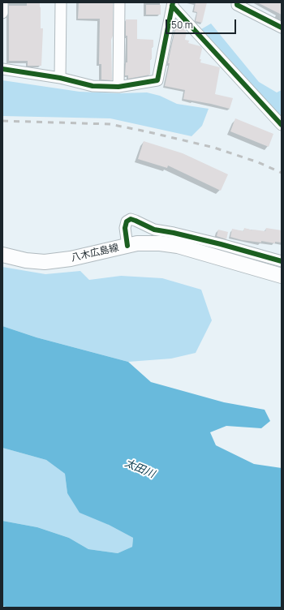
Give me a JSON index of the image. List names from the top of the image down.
{
  "streets": {
    "main road": ["八木広島線"]
  },
  "water": ["太田川"],
  "scale_bar": "50 m"
}
